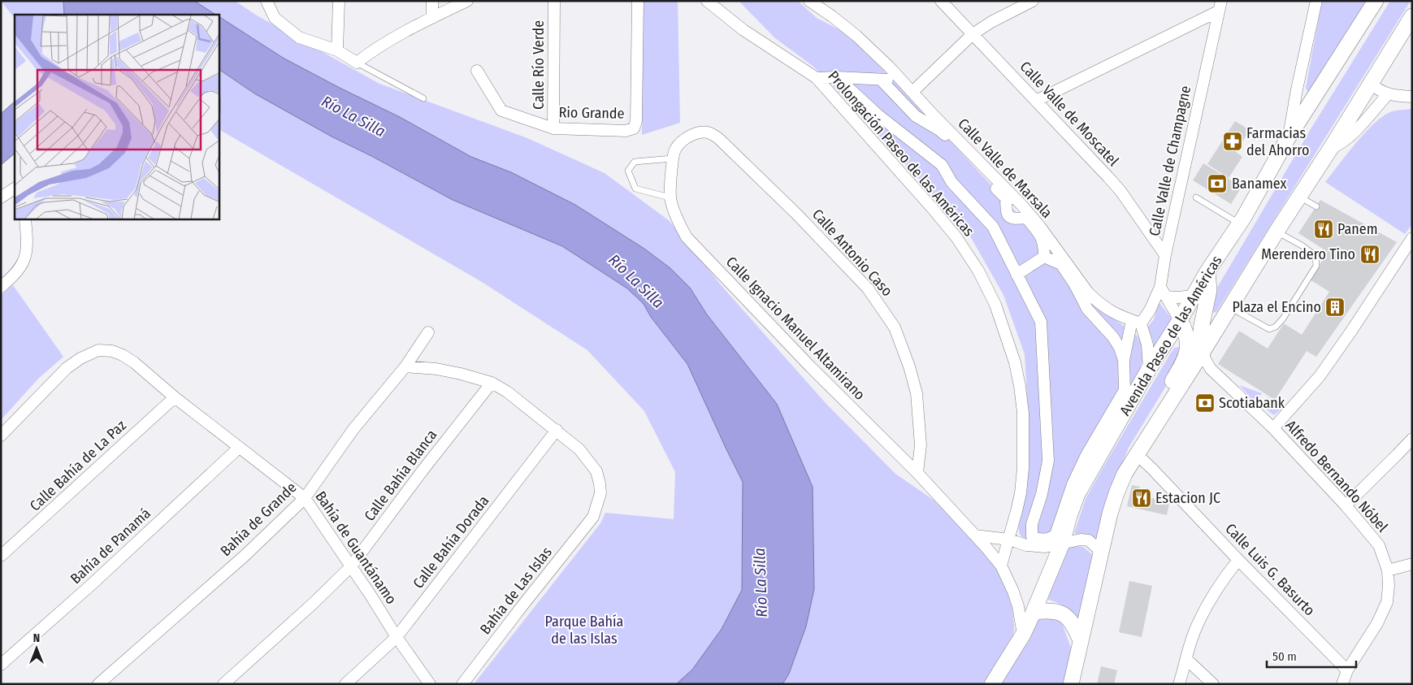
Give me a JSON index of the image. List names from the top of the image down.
{
  "streets": {
    "main road": ["Avenida Paseo de las Américas"],
    "street": [
      "Calle Río Verde",
      "Rio Grande",
      "Calle Valle de Moscatel",
      "Prolongación Paseo de las Américas",
      "Calle Valle de Champagne",
      "Calle Valle de Marsala",
      "Calle Antonio Caso",
      "Calle Ignacio Manuel Altamirano",
      "Calle Bahía de La Paz",
      "Calle Bahía Blanca",
      "Alfredo Bernando Nóbel",
      "Bahía de Grande",
      "Calle Bahía Dorada",
      "Bahía de Panamá",
      "Bahía de Guantánamo",
      "Calle Luis G. Basurto",
      "Bahía de Las Islas"
    ]
  },
  "crossings": [
    ["Calle Río Verde", "Rio Grande"],
    ["Calle Valle de Moscatel", "Calle Valle de Champagne"],
    ["Prolongación Paseo de las Américas", "Calle Ignacio Manuel Altamirano"],
    ["Calle Valle de Champagne", "Calle Valle de Marsala"],
    ["Calle Antonio Caso", "Calle Ignacio Manuel Altamirano"],
    ["Calle Ignacio Manuel Altamirano", "Avenida Paseo de las Américas"],
    ["Calle Bahía de La Paz", "Bahía de Guantánamo"],
    ["Calle Bahía Blanca", "Bahía de Guantánamo"],
    ["Alfredo Bernando Nóbel", "Calle Luis G. Basurto"],
    ["Bahía de Grande", "Bahía de Guantánamo"],
    ["Calle Bahía Dorada", "Bahía de Guantánamo"],
    ["Calle Bahía Dorada", "Bahía de Las Islas"],
    ["Bahía de Panamá", "Bahía de Guantánamo"]
  ],
  "water": ["Río La Silla"],
  "parks": ["Parque Bahía de las Islas"],
  "places": {
    "pharmacy": ["Farmacias del Ahorro"],
    "bank": ["Banamex", "Scotiabank"],
    "restaurant": ["Panem", "Merendero Tino", "Estacion JC"],
    "building": ["Plaza el Encino"]
  },
  "scale_bar": "50 m",
  "north": "top"
}
